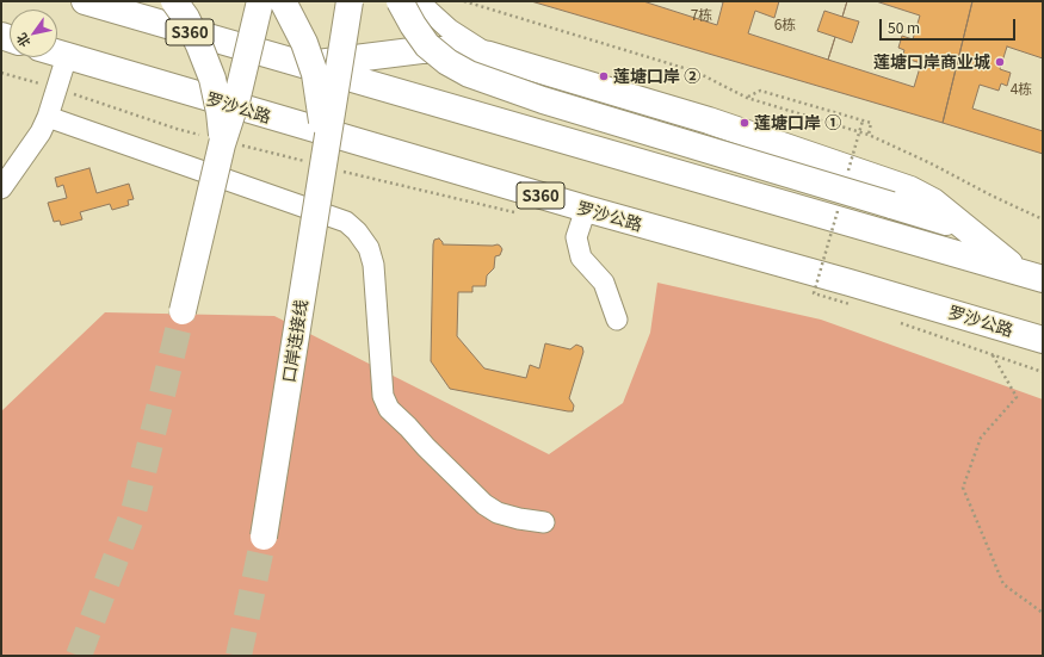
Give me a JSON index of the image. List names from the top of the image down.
{
  "streets": {
    "highway": ["S360", "罗沙公路", "口岸连接线"]
  },
  "places": ["莲塘口岸商业城", "莲塘口岸 ②", "莲塘口岸 ①"],
  "house_numbers": ["7栋", "6栋", "4栋"],
  "scale_bar": "50 m",
  "north": "bottom left"
}
